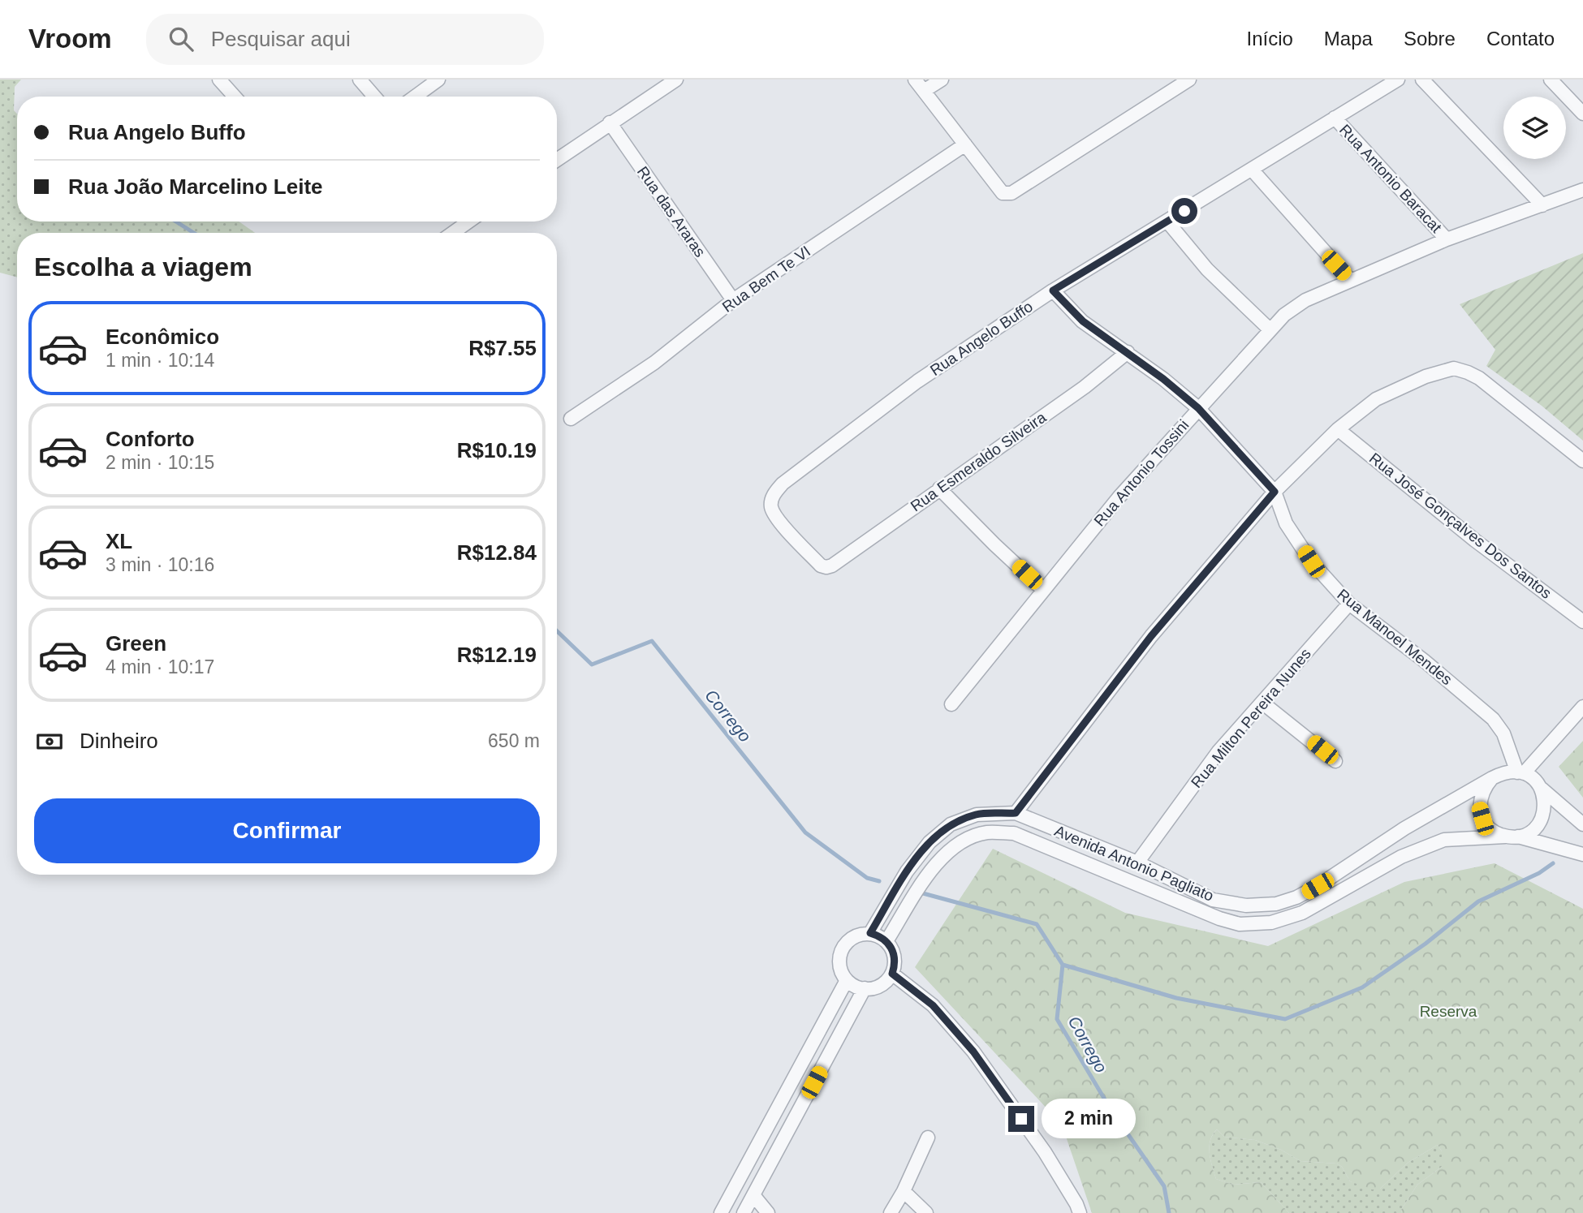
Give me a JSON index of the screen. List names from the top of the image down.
{
  "streets": {
    "street": [
      "Rua Antonio Baracat",
      "Rua das Araras",
      "Rua Bem Te VI",
      "Rua Angelo Buffo",
      "Rua Esmeraldo Silveira",
      "Rua Antonio Tossini",
      "Rua José Gonçalves Dos Santos",
      "Rua Manoel Mendes",
      "Rua Milton Pereira Nunes",
      "Avenida Antonio Pagliato"
    ]
  },
  "crossings": [
    ["Rua Antonio Baracat", "Rua Angelo Buffo"],
    ["Rua Antonio Baracat", "Rua Antonio Tossini"],
    ["Rua das Araras", "Rua Bem Te VI"],
    ["Rua Angelo Buffo", "Rua Esmeraldo Silveira"],
    ["Rua Angelo Buffo", "Rua Manoel Mendes"],
    ["Rua Esmeraldo Silveira", "Rua Manoel Mendes"],
    ["Rua Antonio Tossini", "Rua Manoel Mendes"],
    ["Rua Manoel Mendes", "Rua Milton Pereira Nunes"],
    ["Rua Manoel Mendes", "Avenida Antonio Pagliato"],
    ["Rua Milton Pereira Nunes", "Avenida Antonio Pagliato"]
  ],
  "water": ["Corrego"],
  "parks": ["Reserva"],
  "page": {
    "header": "Vroom",
    "search": "Pesquisar aqui",
    "nav": [
      "Início",
      "Mapa",
      "Sobre",
      "Contato"
    ],
    "banner": ["Rua Angelo Buffo", "Rua João Marcelino Leite"],
    "heading": "Escolha a viagem",
    "list": [
      {
        "name": "Econômico",
        "note": "1 min · 10:14",
        "value": "R$7.55"
      },
      {
        "name": "Conforto",
        "note": "2 min · 10:15",
        "value": "R$10.19"
      },
      {
        "name": "XL",
        "note": "3 min · 10:16",
        "value": "R$12.84"
      },
      {
        "name": "Green",
        "note": "4 min · 10:17",
        "value": "R$12.19"
      }
    ],
    "pay": ["Dinheiro", "650 m"],
    "buttons": "Confirmar",
    "bubble": "2 min"
  }
}
